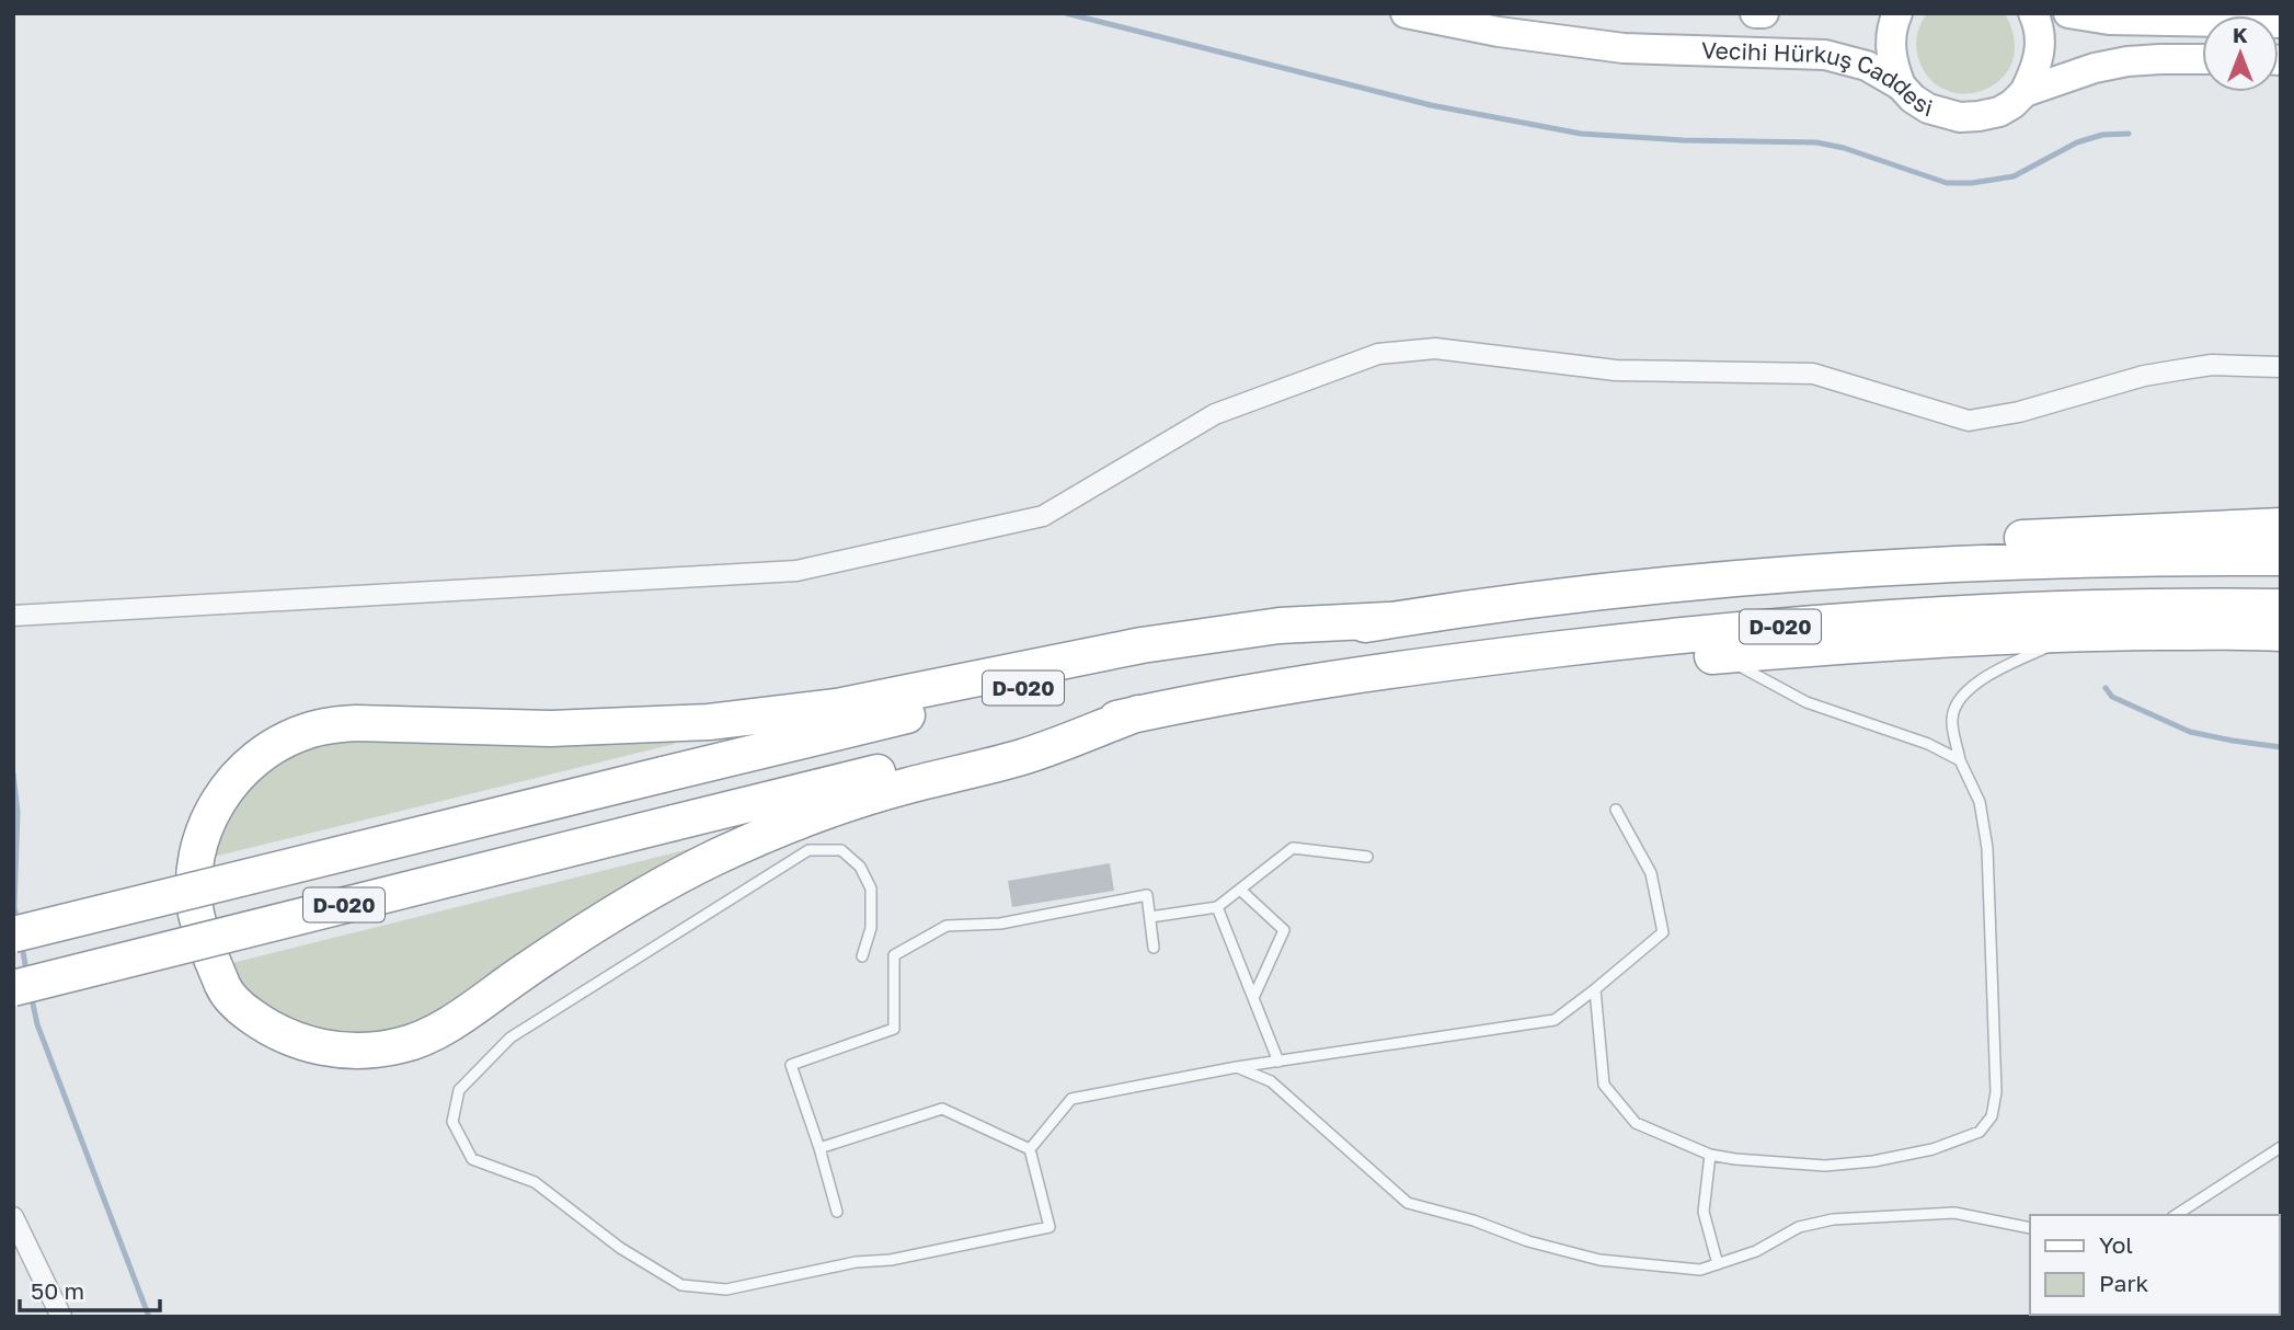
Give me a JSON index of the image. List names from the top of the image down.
{
  "streets": {
    "highway": ["D-020"],
    "main road": ["Vecihi Hürkuş Caddesi"]
  },
  "legend": ["Yol", "Park"],
  "scale_bar": "50 m",
  "north": "top"
}
